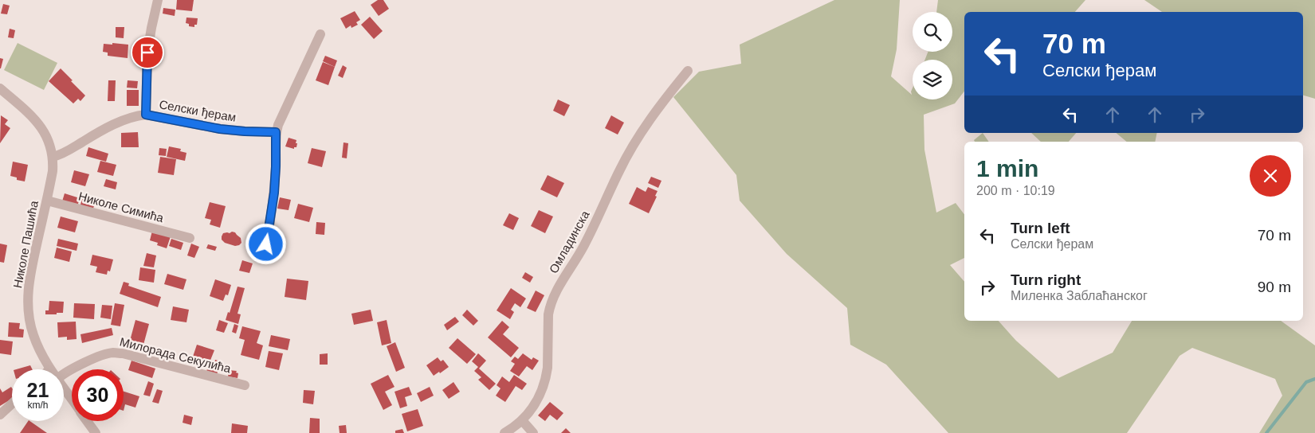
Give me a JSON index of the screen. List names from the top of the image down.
{
  "streets": {
    "street": [
      "Селски ђерам",
      "Николе Симића",
      "Омладинска",
      "Николе Пашића",
      "Милорада Секулића"
    ]
  },
  "crossings": [
    ["Селски ђерам", "Николе Пашића"],
    ["Николе Симића", "Николе Пашића"]
  ],
  "page": {
    "turn": ["70 m", "Селски ђерам"],
    "heading": ["1 min", "200 m · 10:19"],
    "list": [
      {
        "name": "Turn left",
        "note": "Селски ђерам",
        "value": "70 m"
      },
      {
        "name": "Turn right",
        "note": "Миленка Заблаћанског",
        "value": "90 m"
      }
    ],
    "speed": "21 km/h",
    "limit": "30"
  }
}
